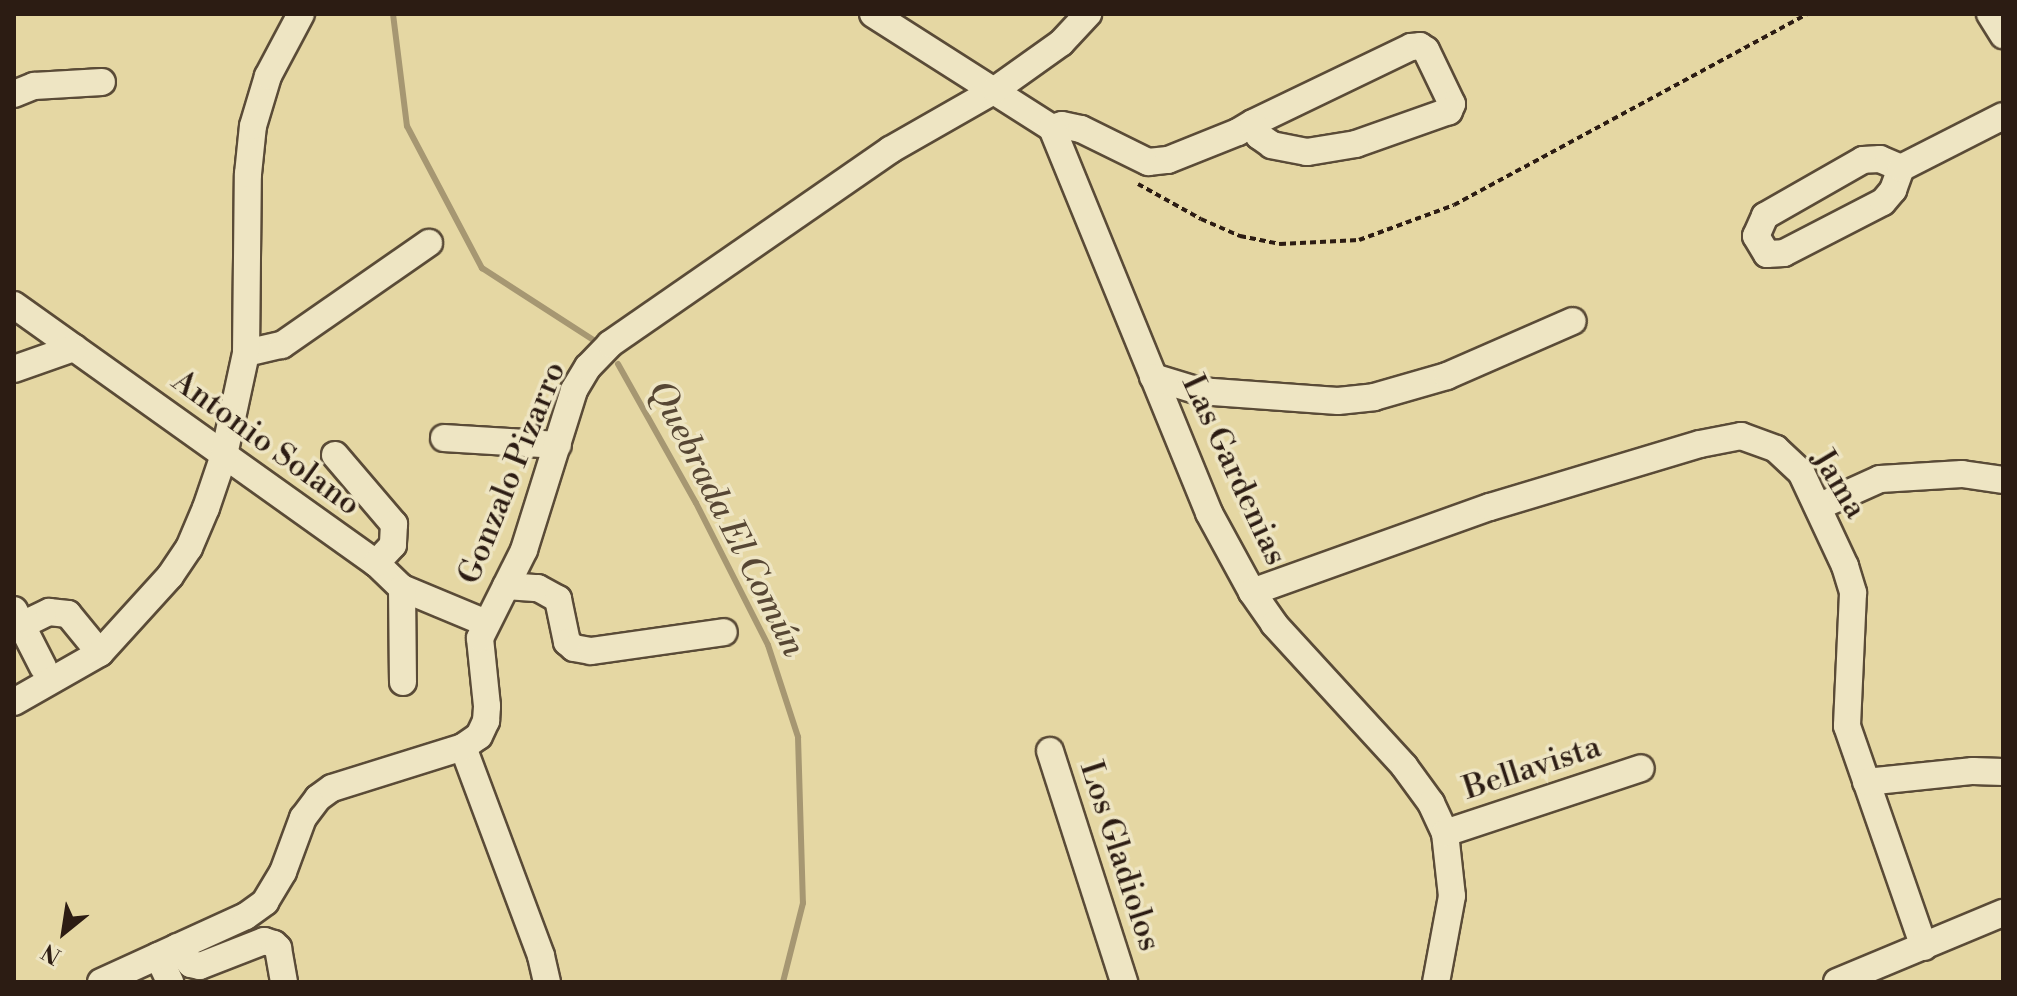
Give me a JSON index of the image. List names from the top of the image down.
{
  "streets": {
    "street": [
      "Antonio Solano",
      "Las Gardenias",
      "Gonzalo Pizarro",
      "Jama",
      "Bellavista",
      "Los Gladiolos"
    ]
  },
  "crossings": [
    ["Antonio Solano", "Gonzalo Pizarro"],
    ["Las Gardenias", "Jama"],
    ["Las Gardenias", "Bellavista"]
  ],
  "water": ["Quebrada El Común"],
  "north": "bottom left"
}
